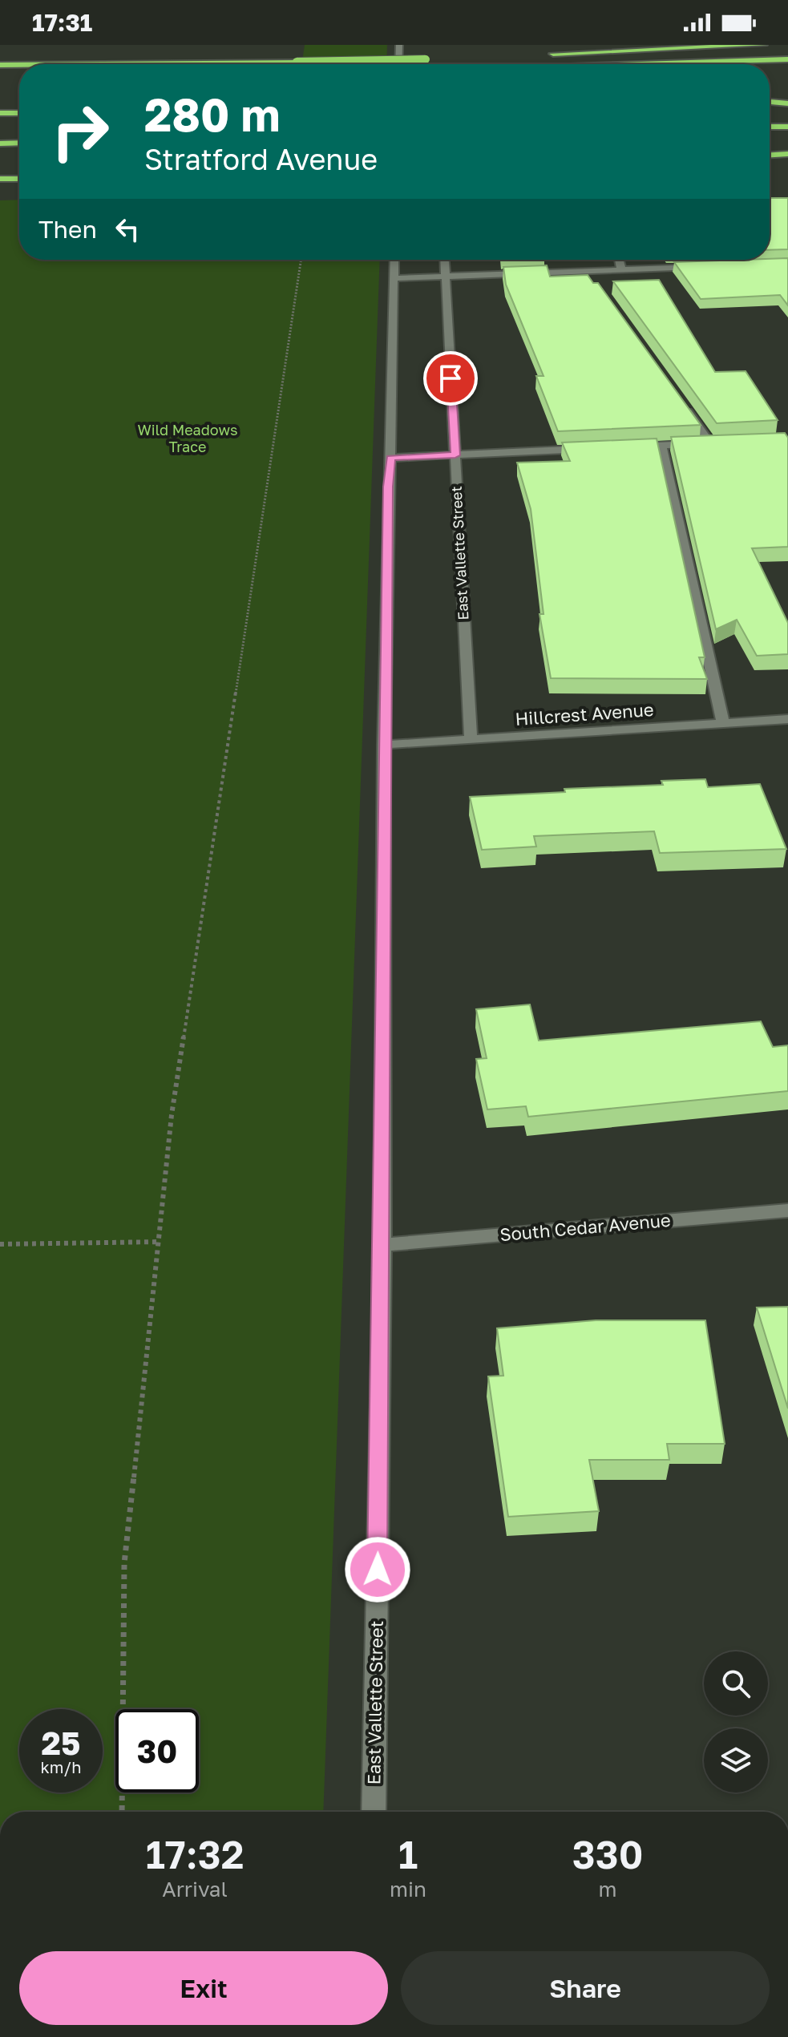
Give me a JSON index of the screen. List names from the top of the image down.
{
  "streets": {
    "street": ["East Vallette Street", "Hillcrest Avenue", "South Cedar Avenue"]
  },
  "crossings": [
    ["East Vallette Street", "Hillcrest Avenue"],
    ["East Vallette Street", "South Cedar Avenue"]
  ],
  "parks": ["Wild Meadows Trace"],
  "page": {
    "status": "17:31",
    "turn": ["280 m", "Stratford Avenue"],
    "then": "Then",
    "speed": "25 km/h",
    "limit": "30",
    "eta": [
      "17:32",
      "Arrival",
      "1",
      "min",
      "330",
      "m"
    ],
    "buttons": ["Exit", "Share"]
  }
}
